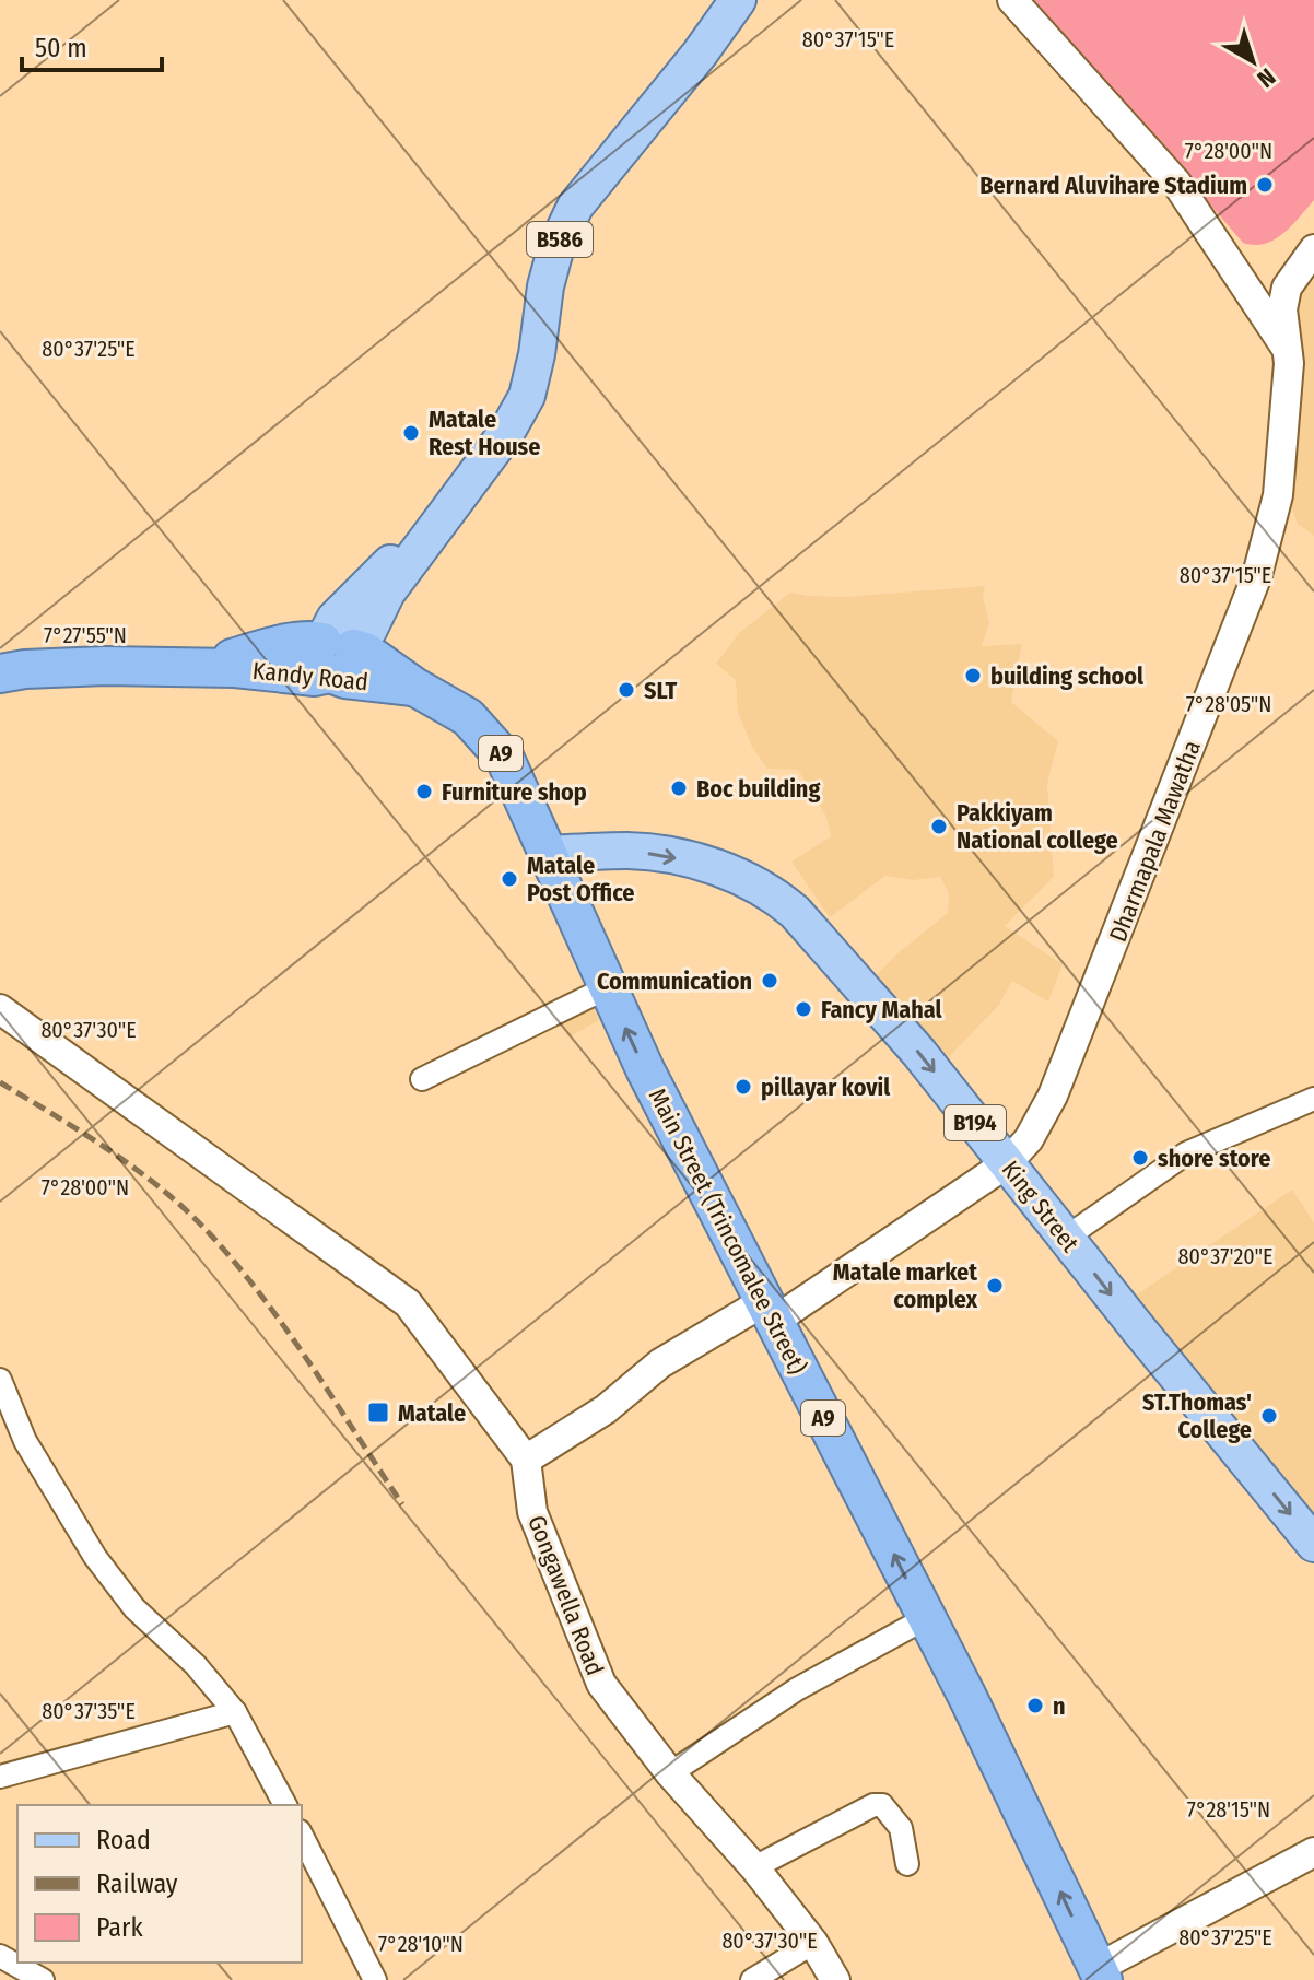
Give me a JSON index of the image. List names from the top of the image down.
{
  "streets": {
    "highway": ["Kandy Road", "A9", "Main Street (Trincomalee Street)"],
    "main road": ["B586", "B194", "King Street"],
    "street": ["Dharmapala Mawatha", "Gongawella Road"]
  },
  "crossings": [
    ["B586", "Kandy Road"],
    ["Kandy Road", "King Street"],
    ["Kandy Road", "Main Street (Trincomalee Street)"],
    ["Dharmapala Mawatha", "King Street"],
    ["Dharmapala Mawatha", "Main Street (Trincomalee Street)"],
    ["Dharmapala Mawatha", "Gongawella Road"],
    ["King Street", "Main Street (Trincomalee Street)"]
  ],
  "one_way": ["King Street", "Main Street (Trincomalee Street)"],
  "places": {
    "other": [
      "Bernard Aluvihare Stadium",
      "Matale Rest House",
      "building school",
      "SLT",
      "Boc building",
      "Furniture shop",
      "Pakkiyam National college",
      "Matale Post Office",
      "Communication",
      "Fancy Mahal",
      "pillayar kovil",
      "shore store",
      "Matale market complex",
      "ST.Thomas' College",
      "n"
    ],
    "transit": ["Matale"]
  },
  "legend": ["Road", "Railway", "Park"],
  "scale_bar": "50 m",
  "north": "bottom right",
  "coordinates": [
    "80°37'15\"E",
    "7°28'00\"N",
    "80°37'25\"E",
    "7°27'55\"N",
    "7°28'05\"N",
    "80°37'30\"E",
    "80°37'20\"E",
    "80°37'35\"E",
    "7°28'15\"N",
    "7°28'10\"N"
  ]
}
